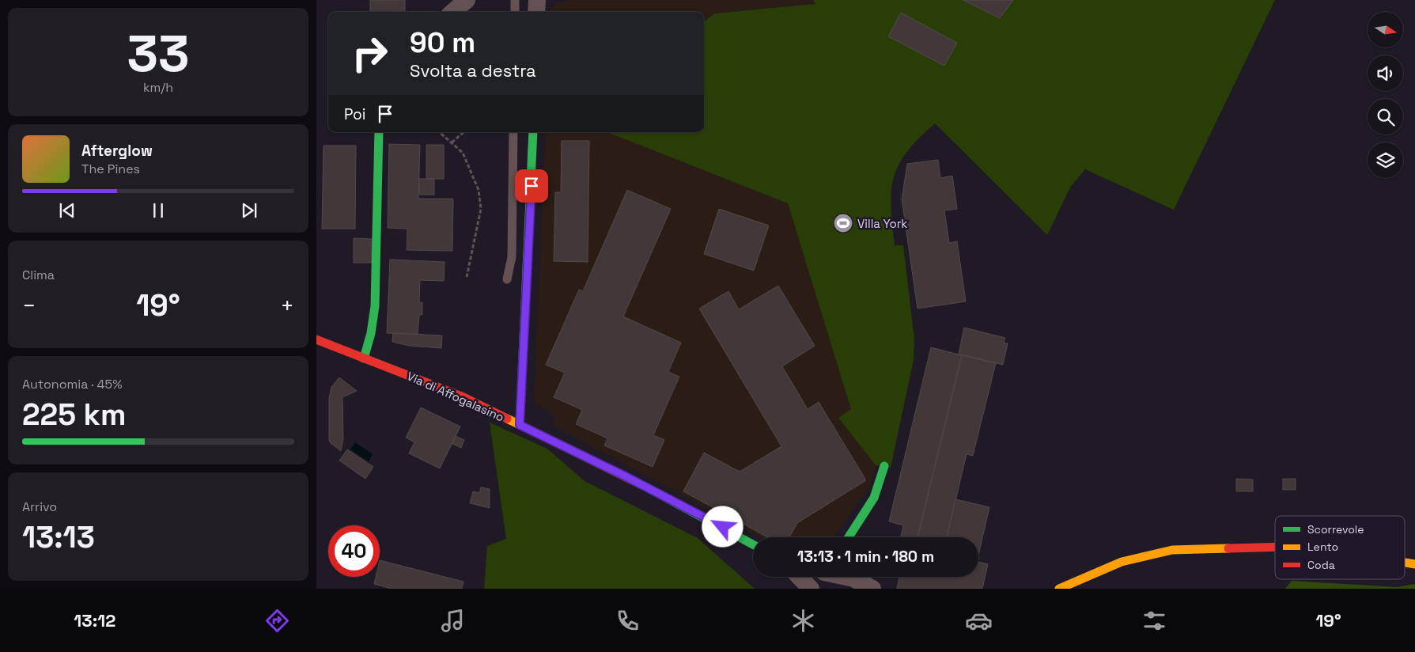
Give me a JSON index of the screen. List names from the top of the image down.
{
  "streets": {
    "street": ["Via di Affogalasino"]
  },
  "places": {
    "sports": ["Villa York"]
  },
  "legend": ["Scorrevole", "Lento", "Coda"],
  "north": "right",
  "page": {
    "tile": [
      ["33", "km/h"],
      "Clima",
      ["Autonomia · 45%", "225 km"],
      ["Arrivo", "13:13"]
    ],
    "turn": ["90 m", "Svolta a destra"],
    "then": "Poi",
    "song": ["Afterglow", "The Pines"],
    "heat": ["−", "19°", "+"],
    "limit": "40",
    "trip": "13:13 · 1 min · 180 m",
    "tabs": ["13:12", "19°"]
  }
}
